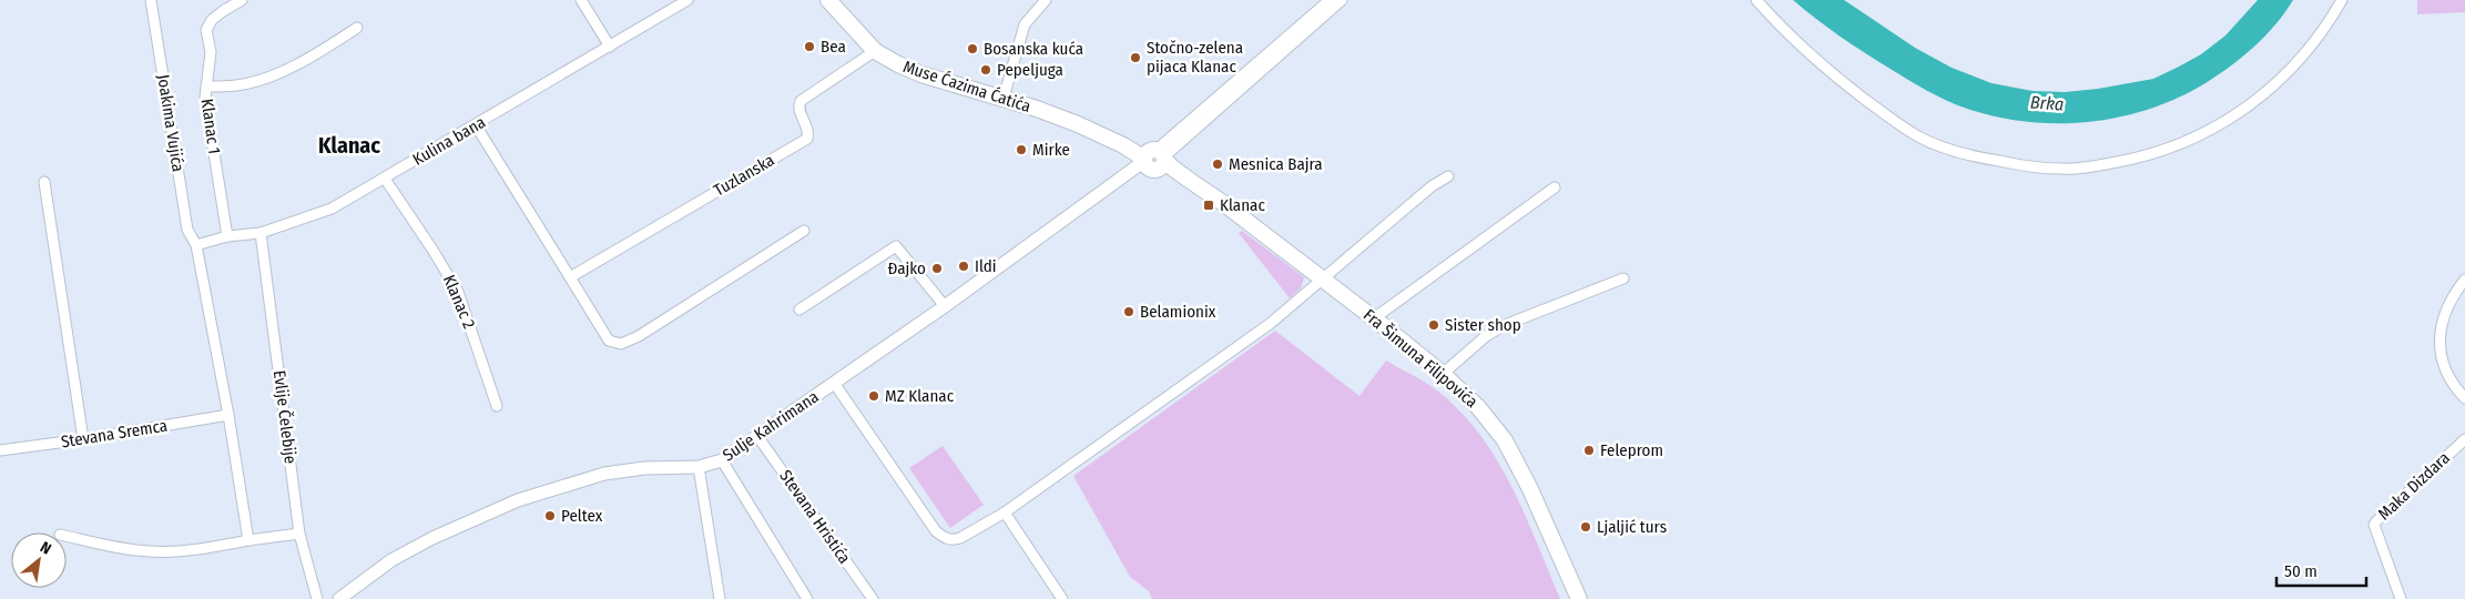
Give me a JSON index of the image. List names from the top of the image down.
{
  "streets": {
    "main road": ["Muse Ćazima Ćatića", "Fra Šimuna Filipovića"],
    "street": [
      "Joakima Vujića",
      "Klanac 1",
      "Kulina bana",
      "Tuzlanska",
      "Klanac 2",
      "Evlije Čelebije",
      "Sulje Kahrimana",
      "Stevana Sremca",
      "Maka Dizdara",
      "Stevana Hristića"
    ]
  },
  "crossings": [
    ["Muse Ćazima Ćatića", "Tuzlanska"],
    ["Muse Ćazima Ćatića", "Fra Šimuna Filipovića"],
    ["Muse Ćazima Ćatića", "Sulje Kahrimana"],
    ["Joakima Vujića", "Kulina bana"],
    ["Joakima Vujića", "Stevana Sremca"],
    ["Klanac 1", "Kulina bana"],
    ["Kulina bana", "Klanac 2"],
    ["Kulina bana", "Evlije Čelebije"],
    ["Fra Šimuna Filipovića", "Sulje Kahrimana"],
    ["Sulje Kahrimana", "Stevana Hristića"]
  ],
  "districts": ["Klanac"],
  "water": ["Brka"],
  "places": {
    "other": [
      "Bea",
      "Bosanska kuća",
      "Stočno-zelena pijaca Klanac",
      "Pepeljuga",
      "Mirke",
      "Mesnica Bajra",
      "Ildi",
      "Đajko",
      "Belamionix",
      "Sister shop",
      "MZ Klanac",
      "Feleprom",
      "Peltex",
      "Ljaljić turs"
    ],
    "transit": ["Klanac"]
  },
  "scale_bar": "50 m",
  "north": "top right"
}
